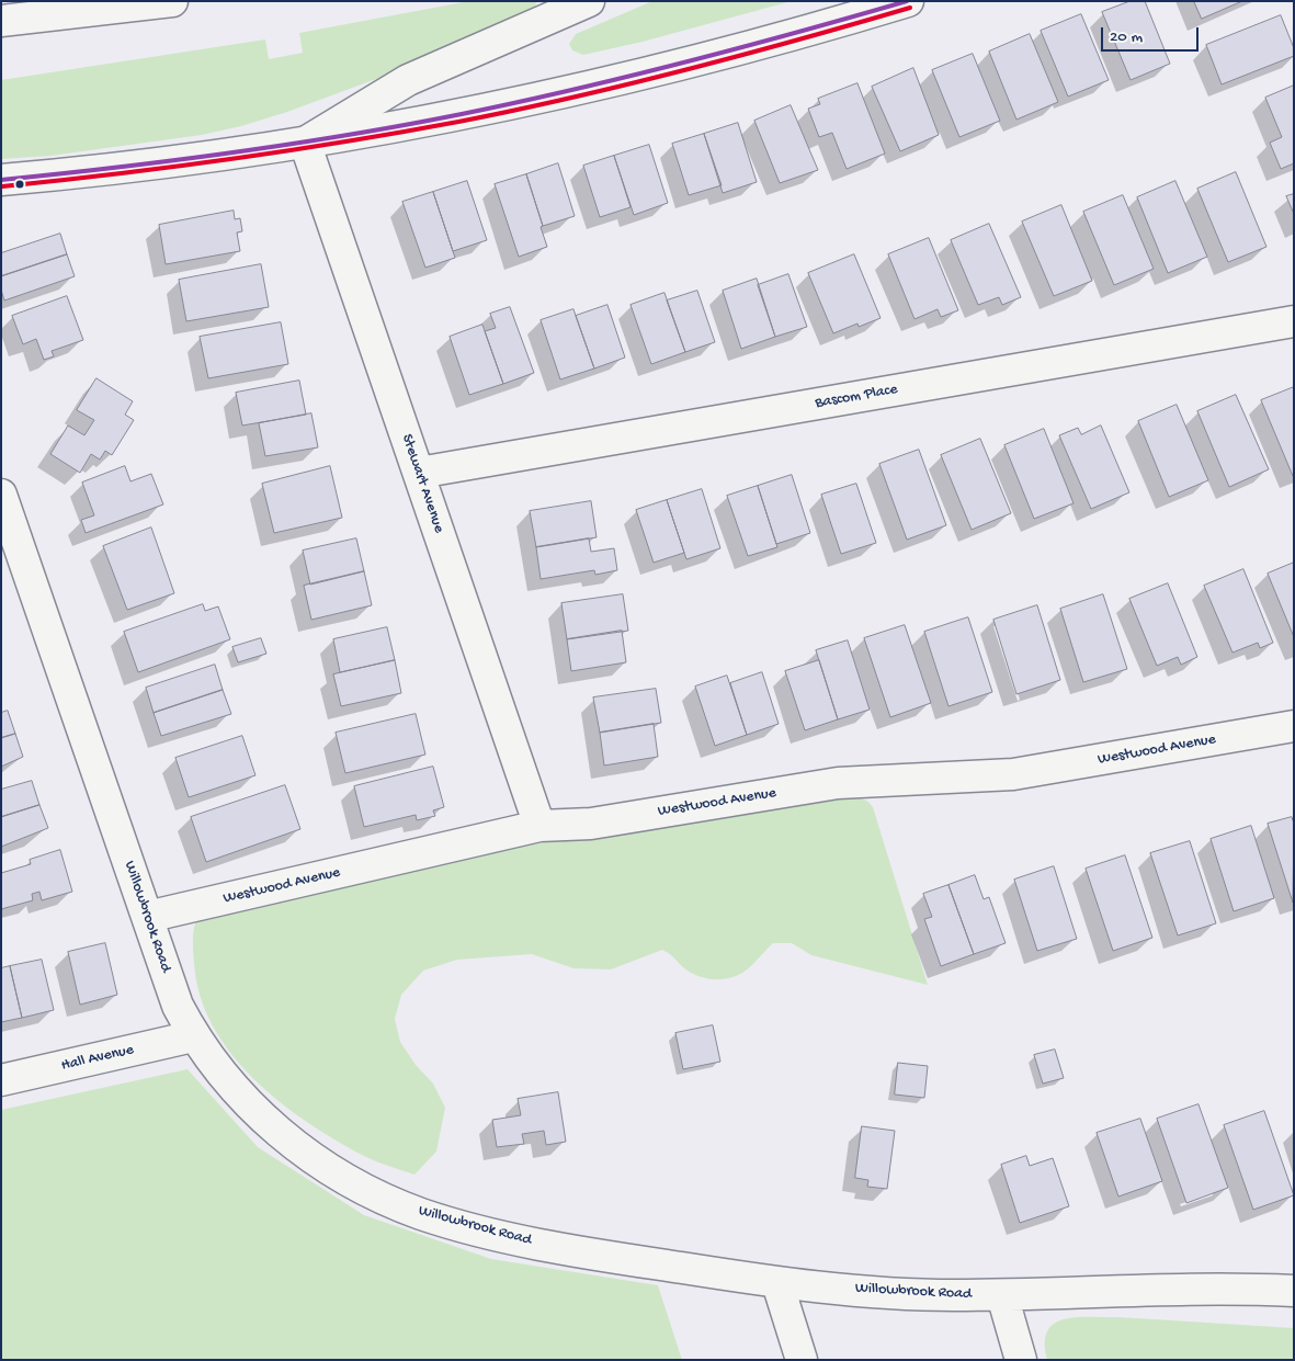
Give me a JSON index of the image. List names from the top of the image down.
{
  "streets": {
    "main road": [
      "Bascom Place",
      "Stewart Avenue",
      "Westwood Avenue",
      "Willowbrook Road",
      "Hall Avenue"
    ]
  },
  "crossings": [
    ["Bascom Place", "Stewart Avenue"],
    ["Stewart Avenue", "Westwood Avenue"],
    ["Westwood Avenue", "Willowbrook Road"],
    ["Willowbrook Road", "Hall Avenue"]
  ],
  "scale_bar": "20 m"
}
